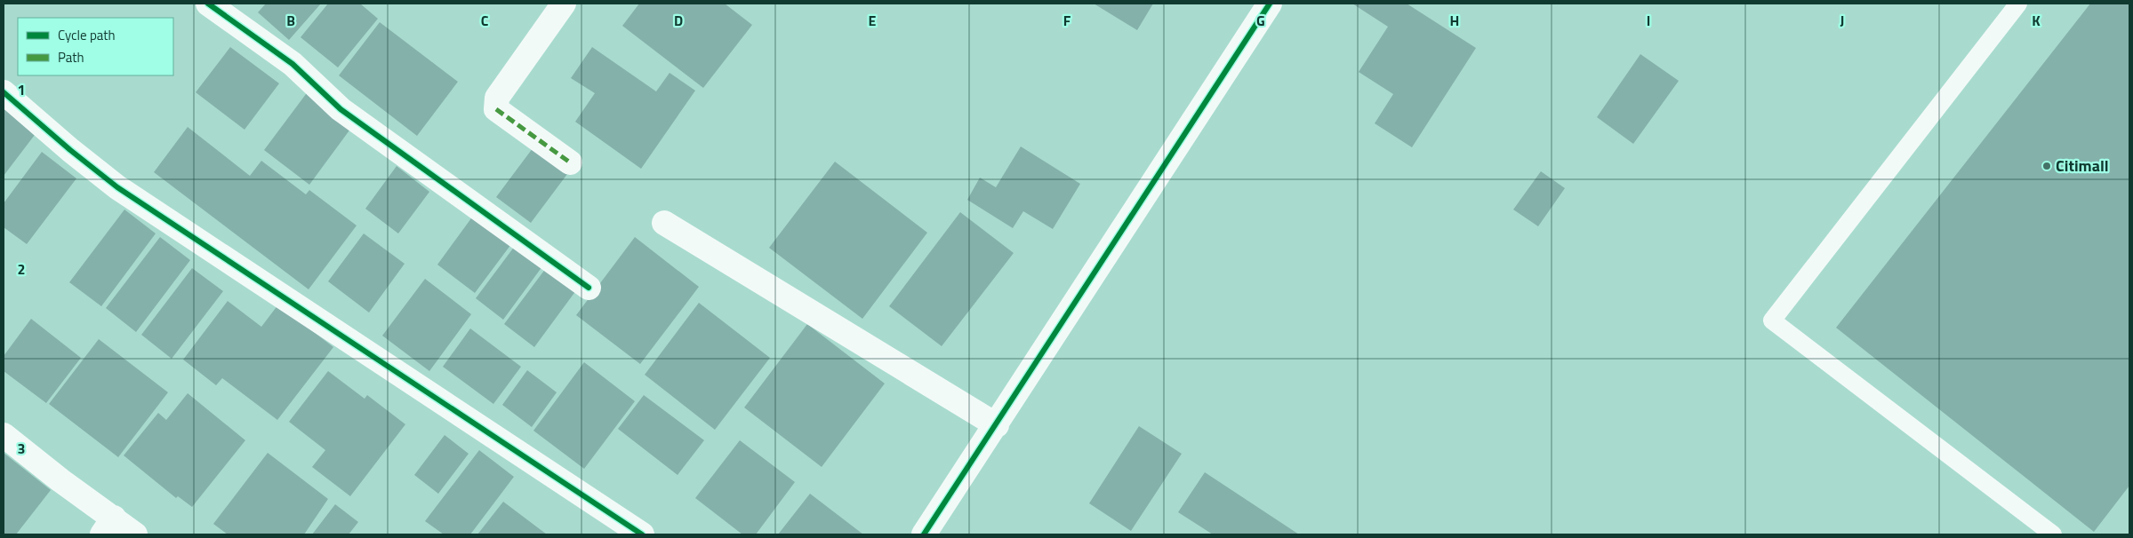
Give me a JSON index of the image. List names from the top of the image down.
{
  "places": ["Citimall"],
  "legend": ["Cycle path", "Path"],
  "grid": {
    "columns": [
      "B",
      "C",
      "D",
      "E",
      "F",
      "G",
      "H",
      "I",
      "J",
      "K"
    ],
    "rows": ["1", "2", "3"]
  }
}
